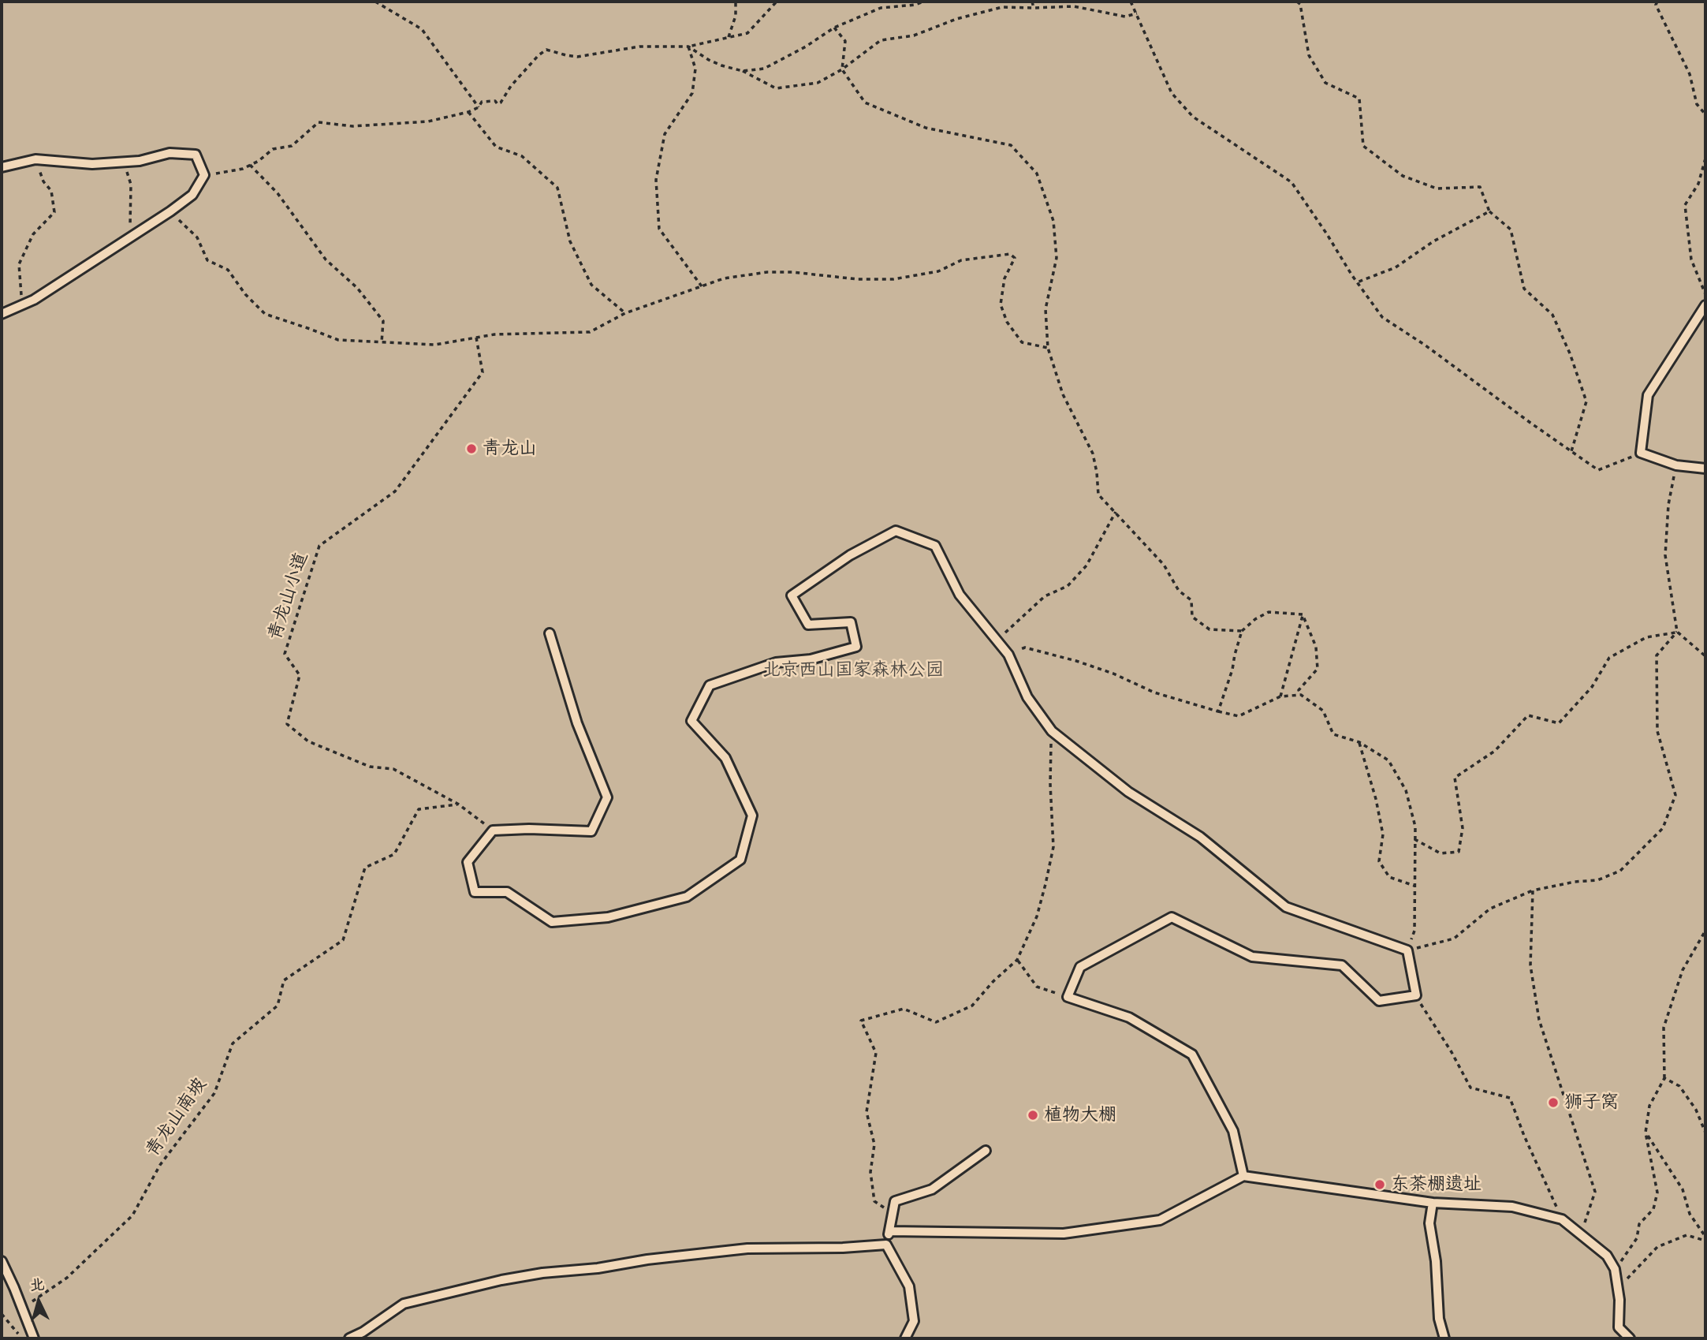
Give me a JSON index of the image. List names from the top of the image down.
{
  "streets": {
    "path": ["青龙山小道", "青龙山南坡"]
  },
  "crossings": [
    ["青龙山小道", "青龙山南坡"]
  ],
  "parks": ["北京西山国家森林公园"],
  "places": [
    "青龙山",
    "狮子窝",
    "植物大棚",
    "东茶棚遗址"
  ],
  "north": "top"
}
